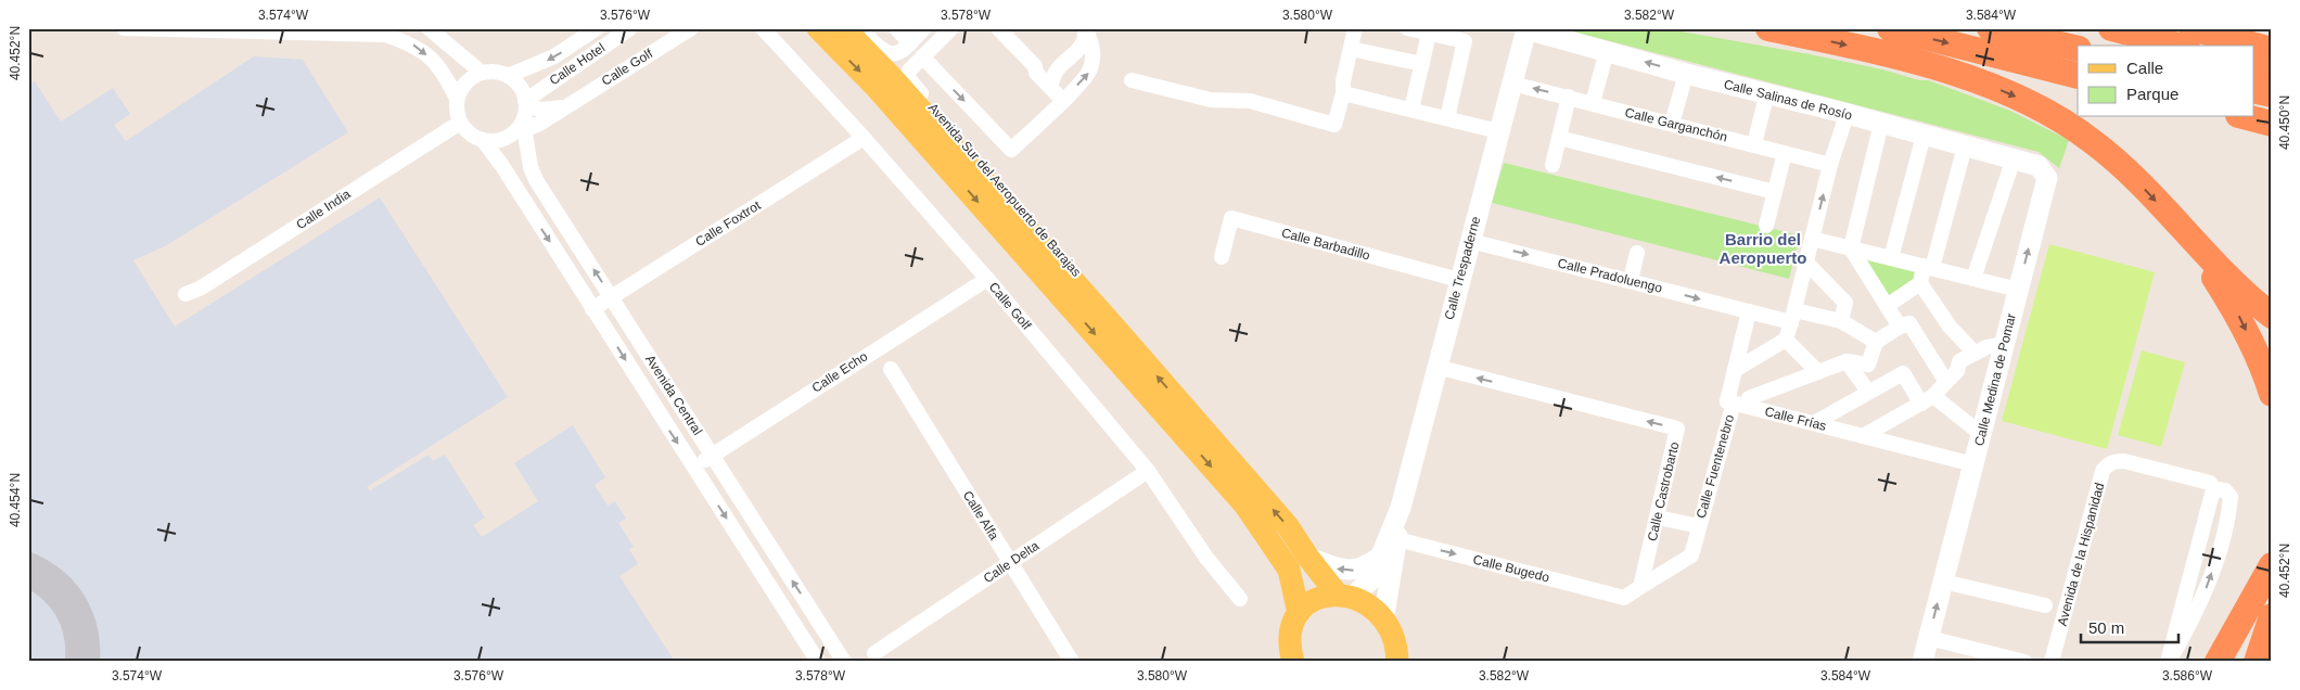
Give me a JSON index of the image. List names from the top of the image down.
{
  "streets": {
    "street": [
      "Calle Hotel",
      "Calle Golf",
      "Calle Salinas de Rosío",
      "Calle Garganchón",
      "Avenida Sur del Aeropuerto de Barajas",
      "Calle India",
      "Calle Foxtrot",
      "Calle Barbadillo",
      "Calle Trespaderne",
      "Calle Pradoluengo",
      "Calle Echo",
      "Calle Medina de Pomar",
      "Avenida Central",
      "Calle Frías",
      "Calle Fuentenebro",
      "Calle Castrobarto",
      "Calle Alfa",
      "Avenida de la Hispanidad",
      "Calle Delta",
      "Calle Bugedo"
    ]
  },
  "crossings": [
    ["Calle Hotel", "Calle Golf"],
    ["Calle Hotel", "Calle India"],
    ["Calle Hotel", "Avenida Central"],
    ["Calle Golf", "Calle India"],
    ["Calle Golf", "Calle Foxtrot"],
    ["Calle Golf", "Calle Echo"],
    ["Calle Golf", "Avenida Central"],
    ["Calle Golf", "Calle Delta"],
    ["Calle Salinas de Rosío", "Calle Trespaderne"],
    ["Calle Salinas de Rosío", "Calle Medina de Pomar"],
    ["Calle Garganchón", "Calle Trespaderne"],
    ["Calle India", "Avenida Central"],
    ["Calle Foxtrot", "Avenida Central"],
    ["Calle Barbadillo", "Calle Trespaderne"],
    ["Calle Trespaderne", "Calle Pradoluengo"],
    ["Calle Trespaderne", "Calle Castrobarto"],
    ["Calle Trespaderne", "Calle Bugedo"],
    ["Calle Pradoluengo", "Calle Fuentenebro"],
    ["Calle Echo", "Avenida Central"],
    ["Calle Medina de Pomar", "Calle Frías"],
    ["Calle Frías", "Calle Fuentenebro"],
    ["Calle Fuentenebro", "Calle Castrobarto"],
    ["Calle Fuentenebro", "Calle Bugedo"],
    ["Calle Castrobarto", "Calle Bugedo"],
    ["Calle Alfa", "Calle Delta"]
  ],
  "one_way": ["Calle Bugedo"],
  "districts": ["Barrio del Aeropuerto"],
  "legend": ["Calle", "Parque"],
  "scale_bar": "50 m",
  "coordinates": [
    "3.574°W",
    "3.576°W",
    "3.578°W",
    "3.580°W",
    "3.582°W",
    "3.584°W",
    "40.452°N",
    "40.450°N",
    "40.454°N",
    "3.586°W"
  ]
}
